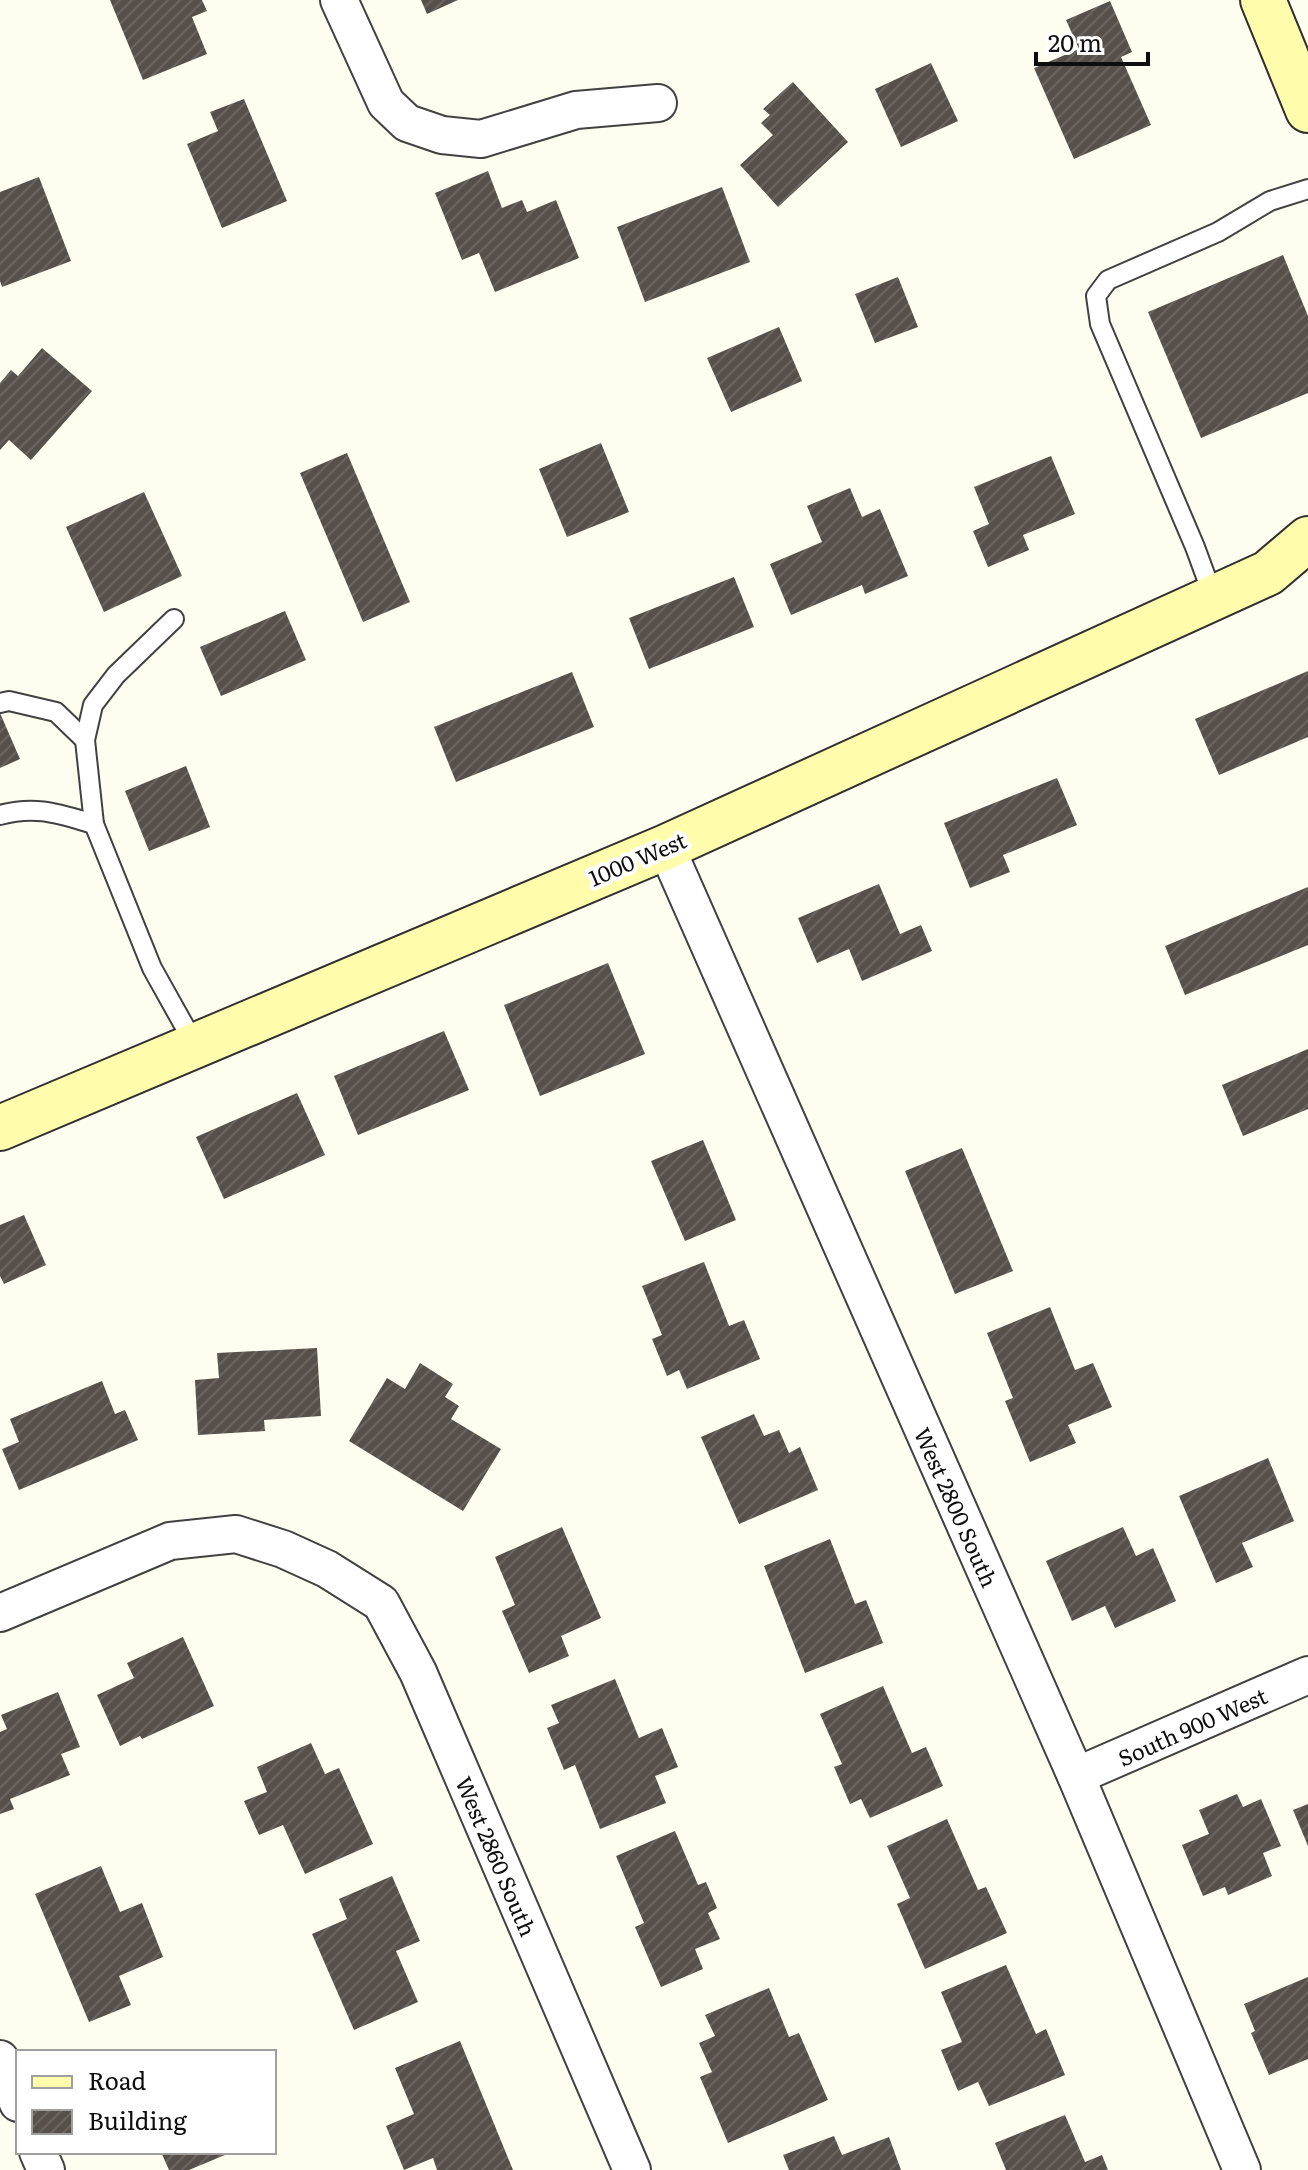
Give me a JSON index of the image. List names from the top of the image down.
{
  "streets": {
    "main road": ["1000 West"],
    "street": ["West 2800 South", "South 900 West", "West 2860 South"]
  },
  "crossings": [
    ["1000 West", "West 2800 South"],
    ["West 2800 South", "South 900 West"]
  ],
  "legend": ["Road", "Building"],
  "scale_bar": "20 m"
}
